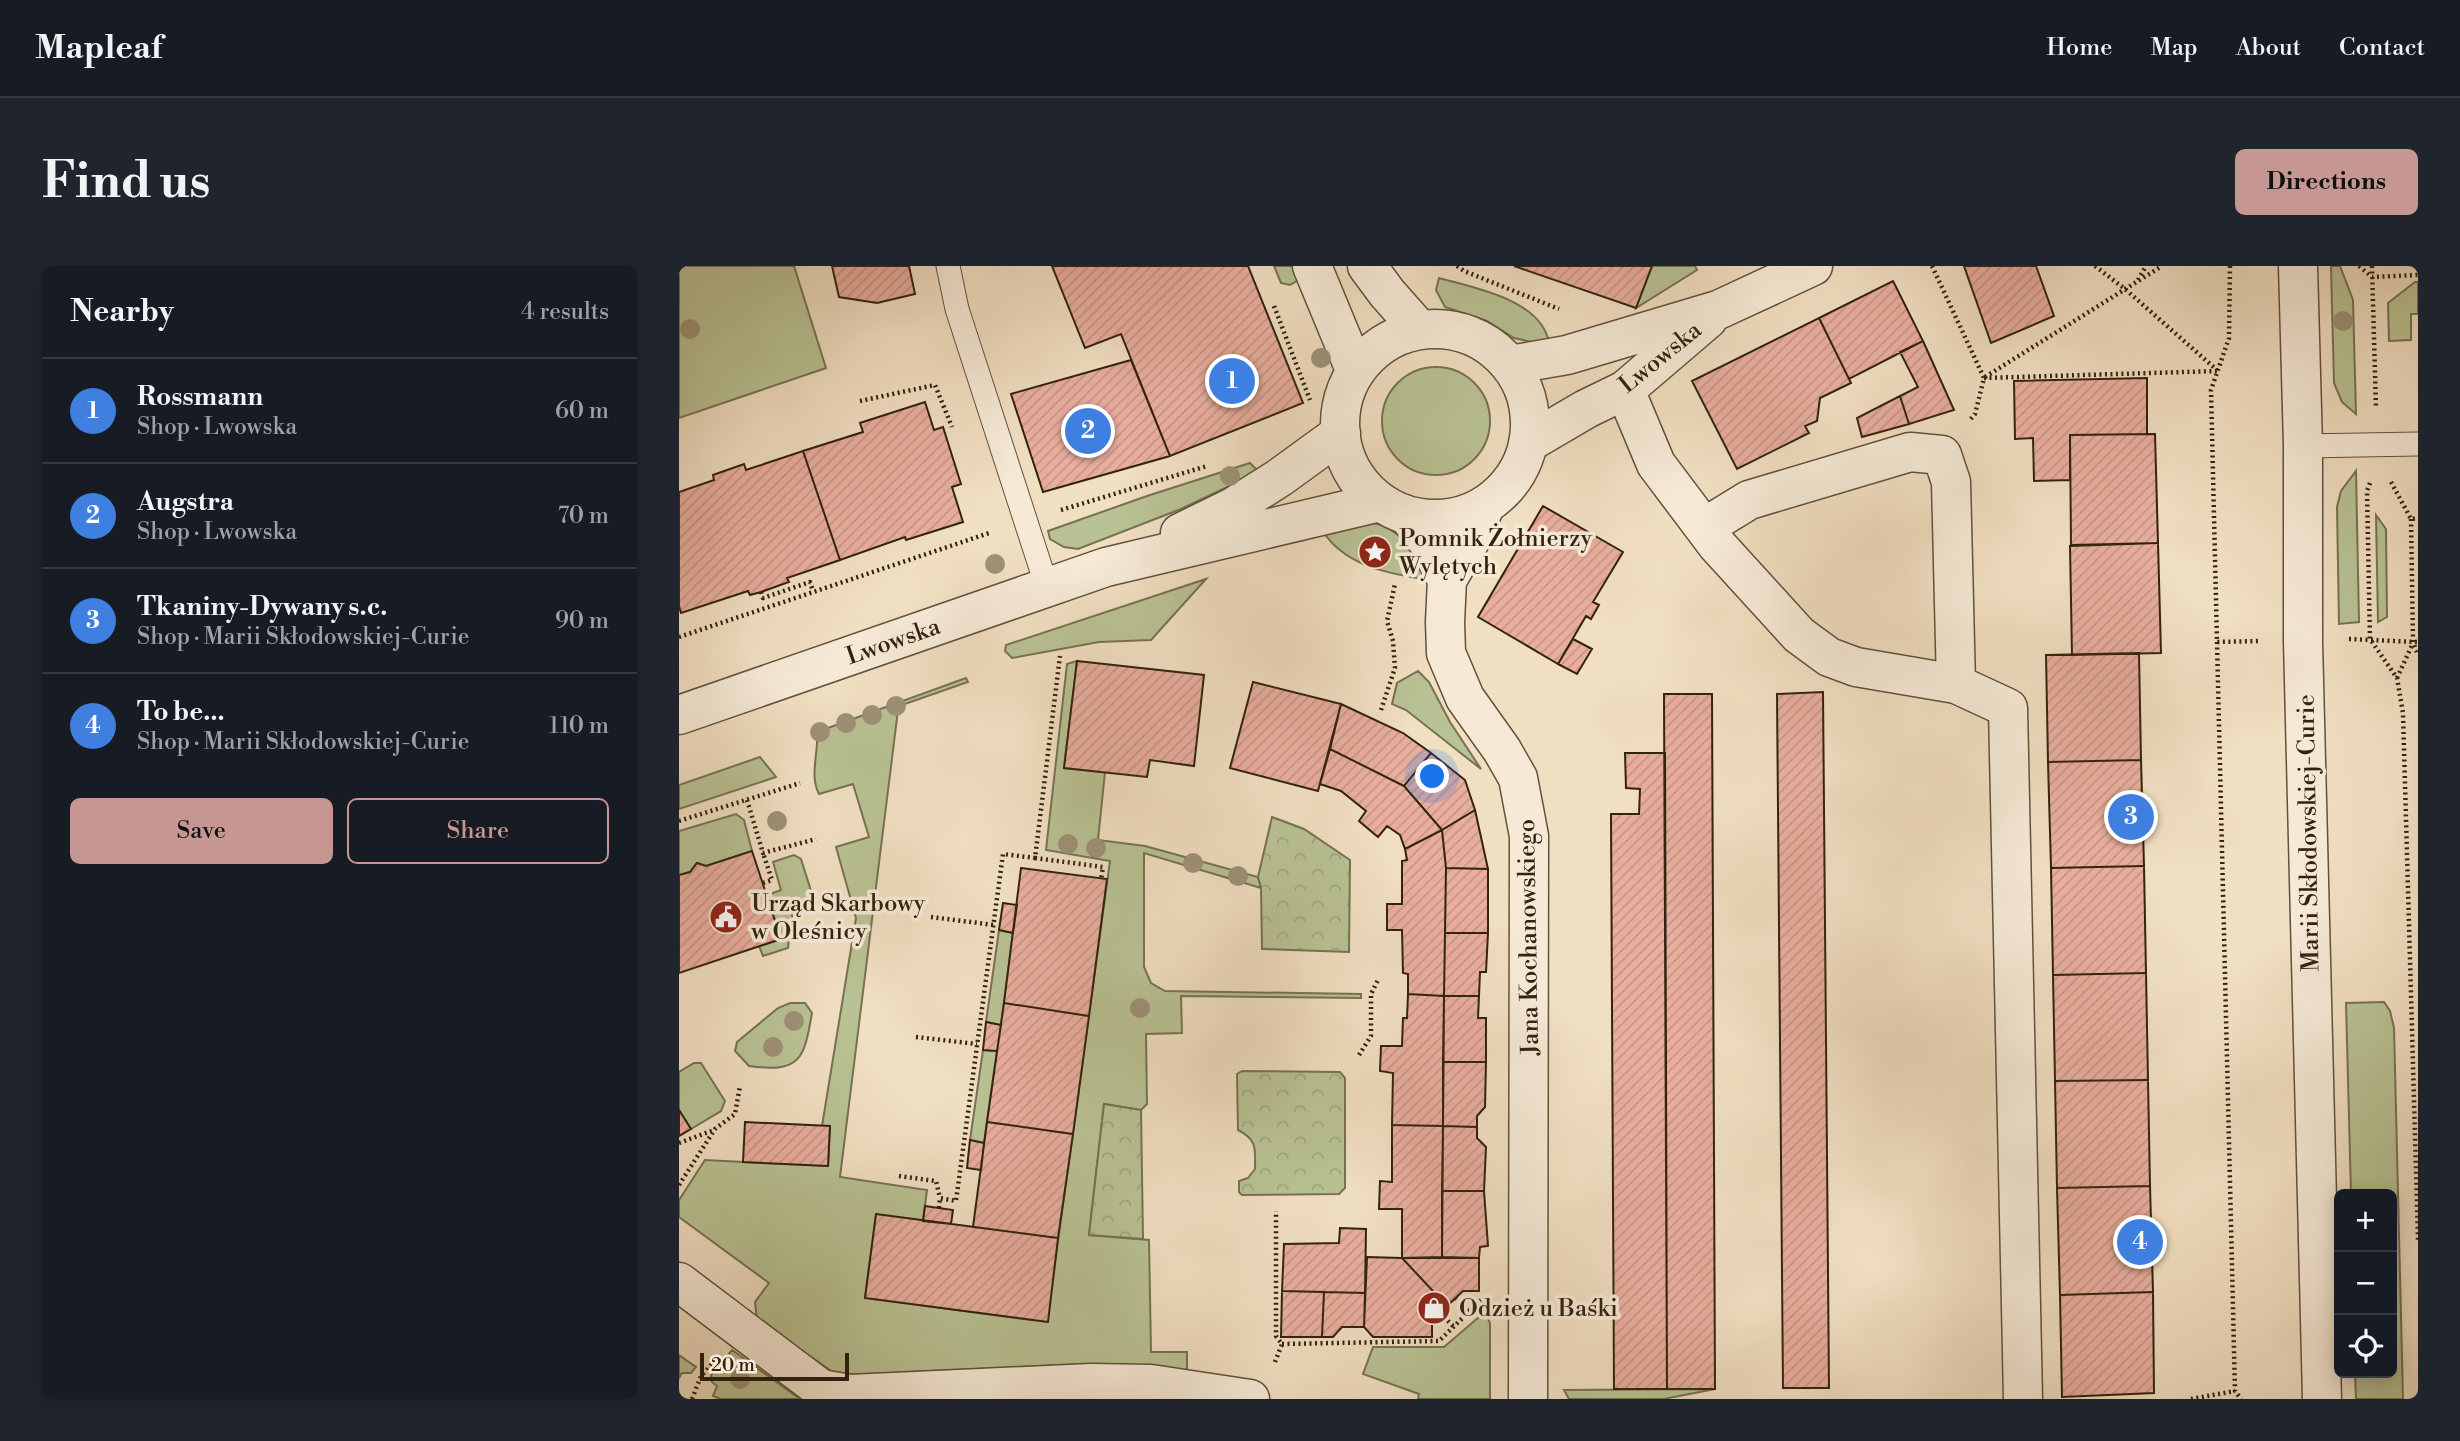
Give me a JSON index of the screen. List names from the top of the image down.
{
  "streets": {
    "street": ["Lwowska", "Marii Skłodowskiej-Curie", "Jana Kochanowskiego"]
  },
  "crossings": [
    ["Lwowska", "Jana Kochanowskiego"]
  ],
  "places": {
    "place": ["Pomnik Żołnierzy Wylętych"],
    "public building": ["Urząd Skarbowy w Oleśnicy"],
    "shop": ["Odzież u Baśki"]
  },
  "scale_bar": "20 m",
  "page": {
    "header": "Mapleaf",
    "nav": [
      "Home",
      "Map",
      "About",
      "Contact"
    ],
    "buttons": [
      "Directions",
      ["Save", "Share"]
    ],
    "title": "Find us",
    "heading": ["Nearby", "4 results"],
    "pins": [
      "1",
      "2",
      "3",
      "4"
    ],
    "list": [
      {
        "mark": "1",
        "name": "Rossmann",
        "note": "Shop · Lwowska",
        "value": "60 m"
      },
      {
        "mark": "2",
        "name": "Augstra",
        "note": "Shop · Lwowska",
        "value": "70 m"
      },
      {
        "mark": "3",
        "name": "Tkaniny-Dywany s.c.",
        "note": "Shop · Marii Skłodowskiej-Curie",
        "value": "90 m"
      },
      {
        "mark": "4",
        "name": "To be…",
        "note": "Shop · Marii Skłodowskiej-Curie",
        "value": "110 m"
      }
    ],
    "map_buttons": ["+", "−"],
    "scale": "20 m"
  }
}
